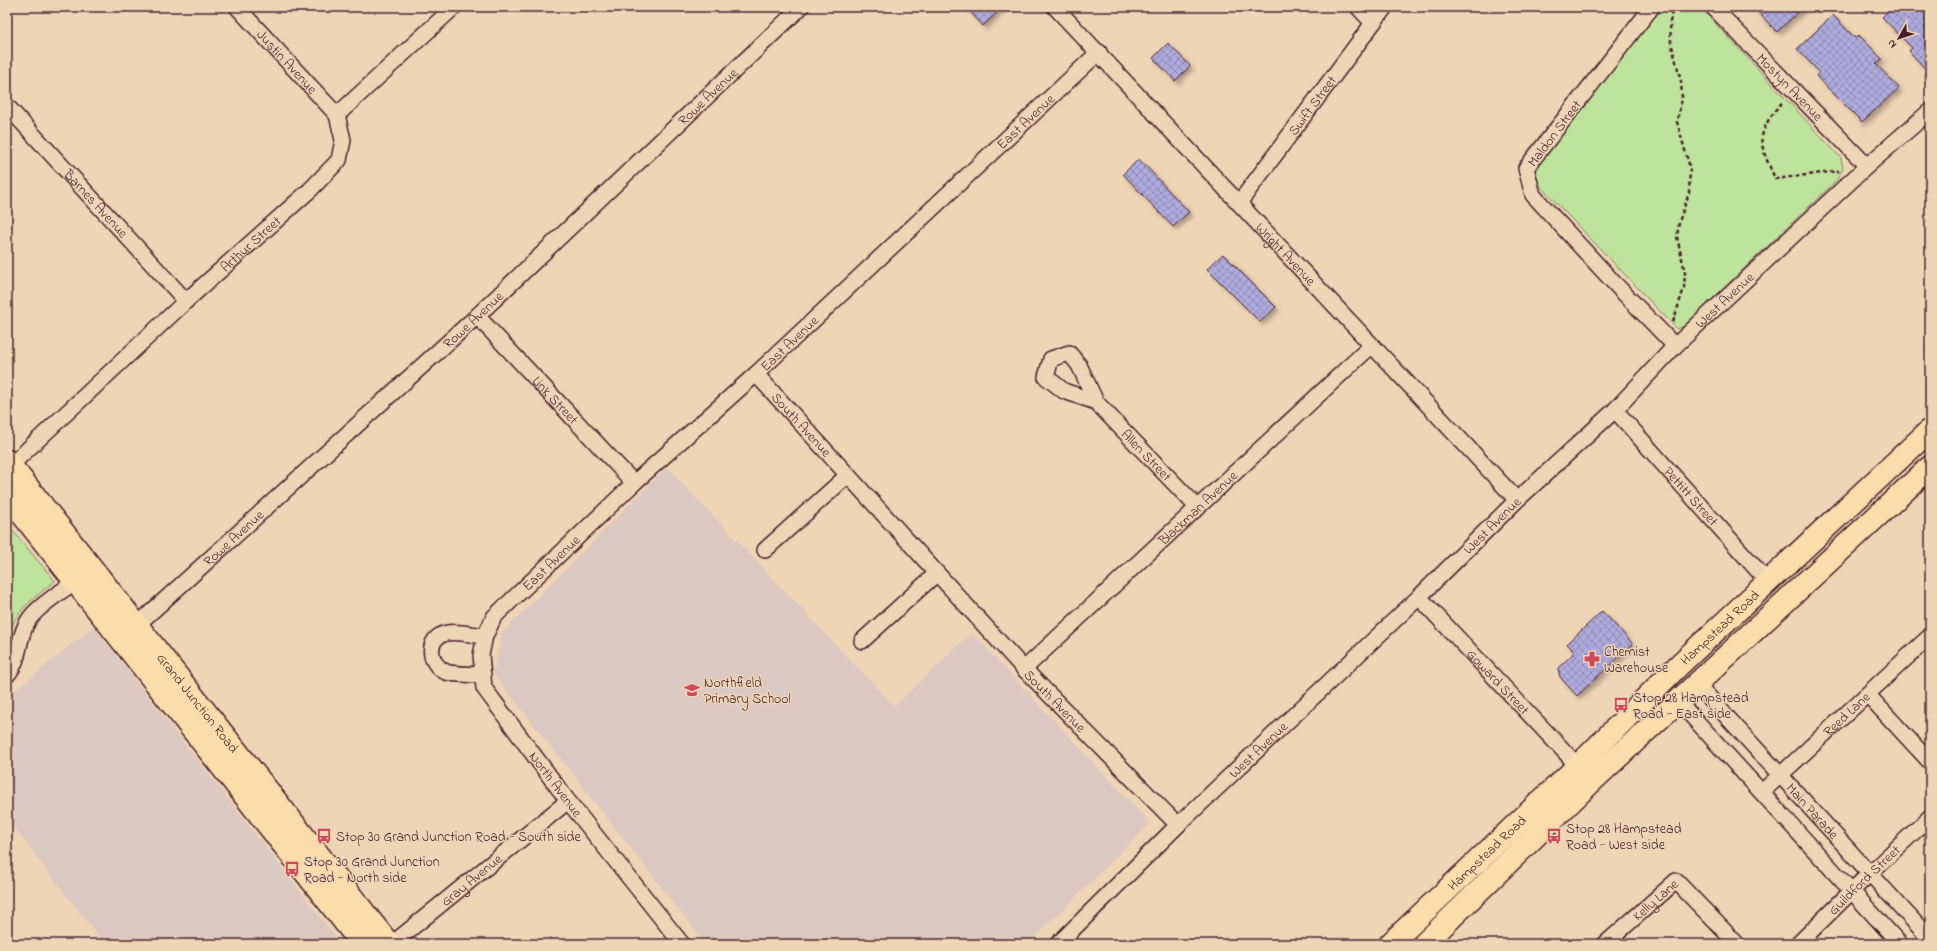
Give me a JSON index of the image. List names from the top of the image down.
{
  "streets": {
    "highway": ["Hampstead Road", "Grand Junction Road"],
    "street": [
      "Justin Avenue",
      "Mostyn Avenue",
      "Rowe Avenue",
      "Swift Street",
      "East Avenue",
      "Maldon Street",
      "Barnes Avenue",
      "Arthur Street",
      "Wright Avenue",
      "West Avenue",
      "Link Street",
      "South Avenue",
      "Allen Street",
      "Pettitt Street",
      "Blackman Avenue",
      "Goward Street",
      "Reed Lane",
      "North Avenue",
      "Main Parade",
      "Gray Avenue",
      "Guildford Street",
      "Kelly Lane"
    ]
  },
  "crossings": [
    ["Justin Avenue", "Arthur Street"],
    ["Mostyn Avenue", "West Avenue"],
    ["Rowe Avenue", "Link Street"],
    ["Rowe Avenue", "Grand Junction Road"],
    ["Swift Street", "Wright Avenue"],
    ["East Avenue", "Wright Avenue"],
    ["East Avenue", "Link Street"],
    ["East Avenue", "South Avenue"],
    ["East Avenue", "North Avenue"],
    ["Maldon Street", "West Avenue"],
    ["Barnes Avenue", "Arthur Street"],
    ["Arthur Street", "Grand Junction Road"],
    ["Wright Avenue", "West Avenue"],
    ["Wright Avenue", "Blackman Avenue"],
    ["West Avenue", "South Avenue"],
    ["West Avenue", "Pettitt Street"],
    ["West Avenue", "Goward Street"],
    ["South Avenue", "Blackman Avenue"],
    ["Allen Street", "Blackman Avenue"],
    ["Pettitt Street", "Hampstead Road"],
    ["Hampstead Road", "Goward Street"],
    ["Hampstead Road", "Main Parade"],
    ["Grand Junction Road", "Gray Avenue"],
    ["Reed Lane", "Main Parade"],
    ["North Avenue", "Gray Avenue"],
    ["Main Parade", "Guildford Street"]
  ],
  "places": {
    "pharmacy": ["Chemist Warehouse"],
    "school or university": ["Northfield Primary School"],
    "bus stop": [
      "Stop 28 Hampstead Road - East side",
      "Stop 30 Grand Junction Road - South side",
      "Stop 28 Hampstead Road - West side",
      "Stop 30 Grand Junction Road - North side"
    ]
  },
  "north": "bottom left"
}
